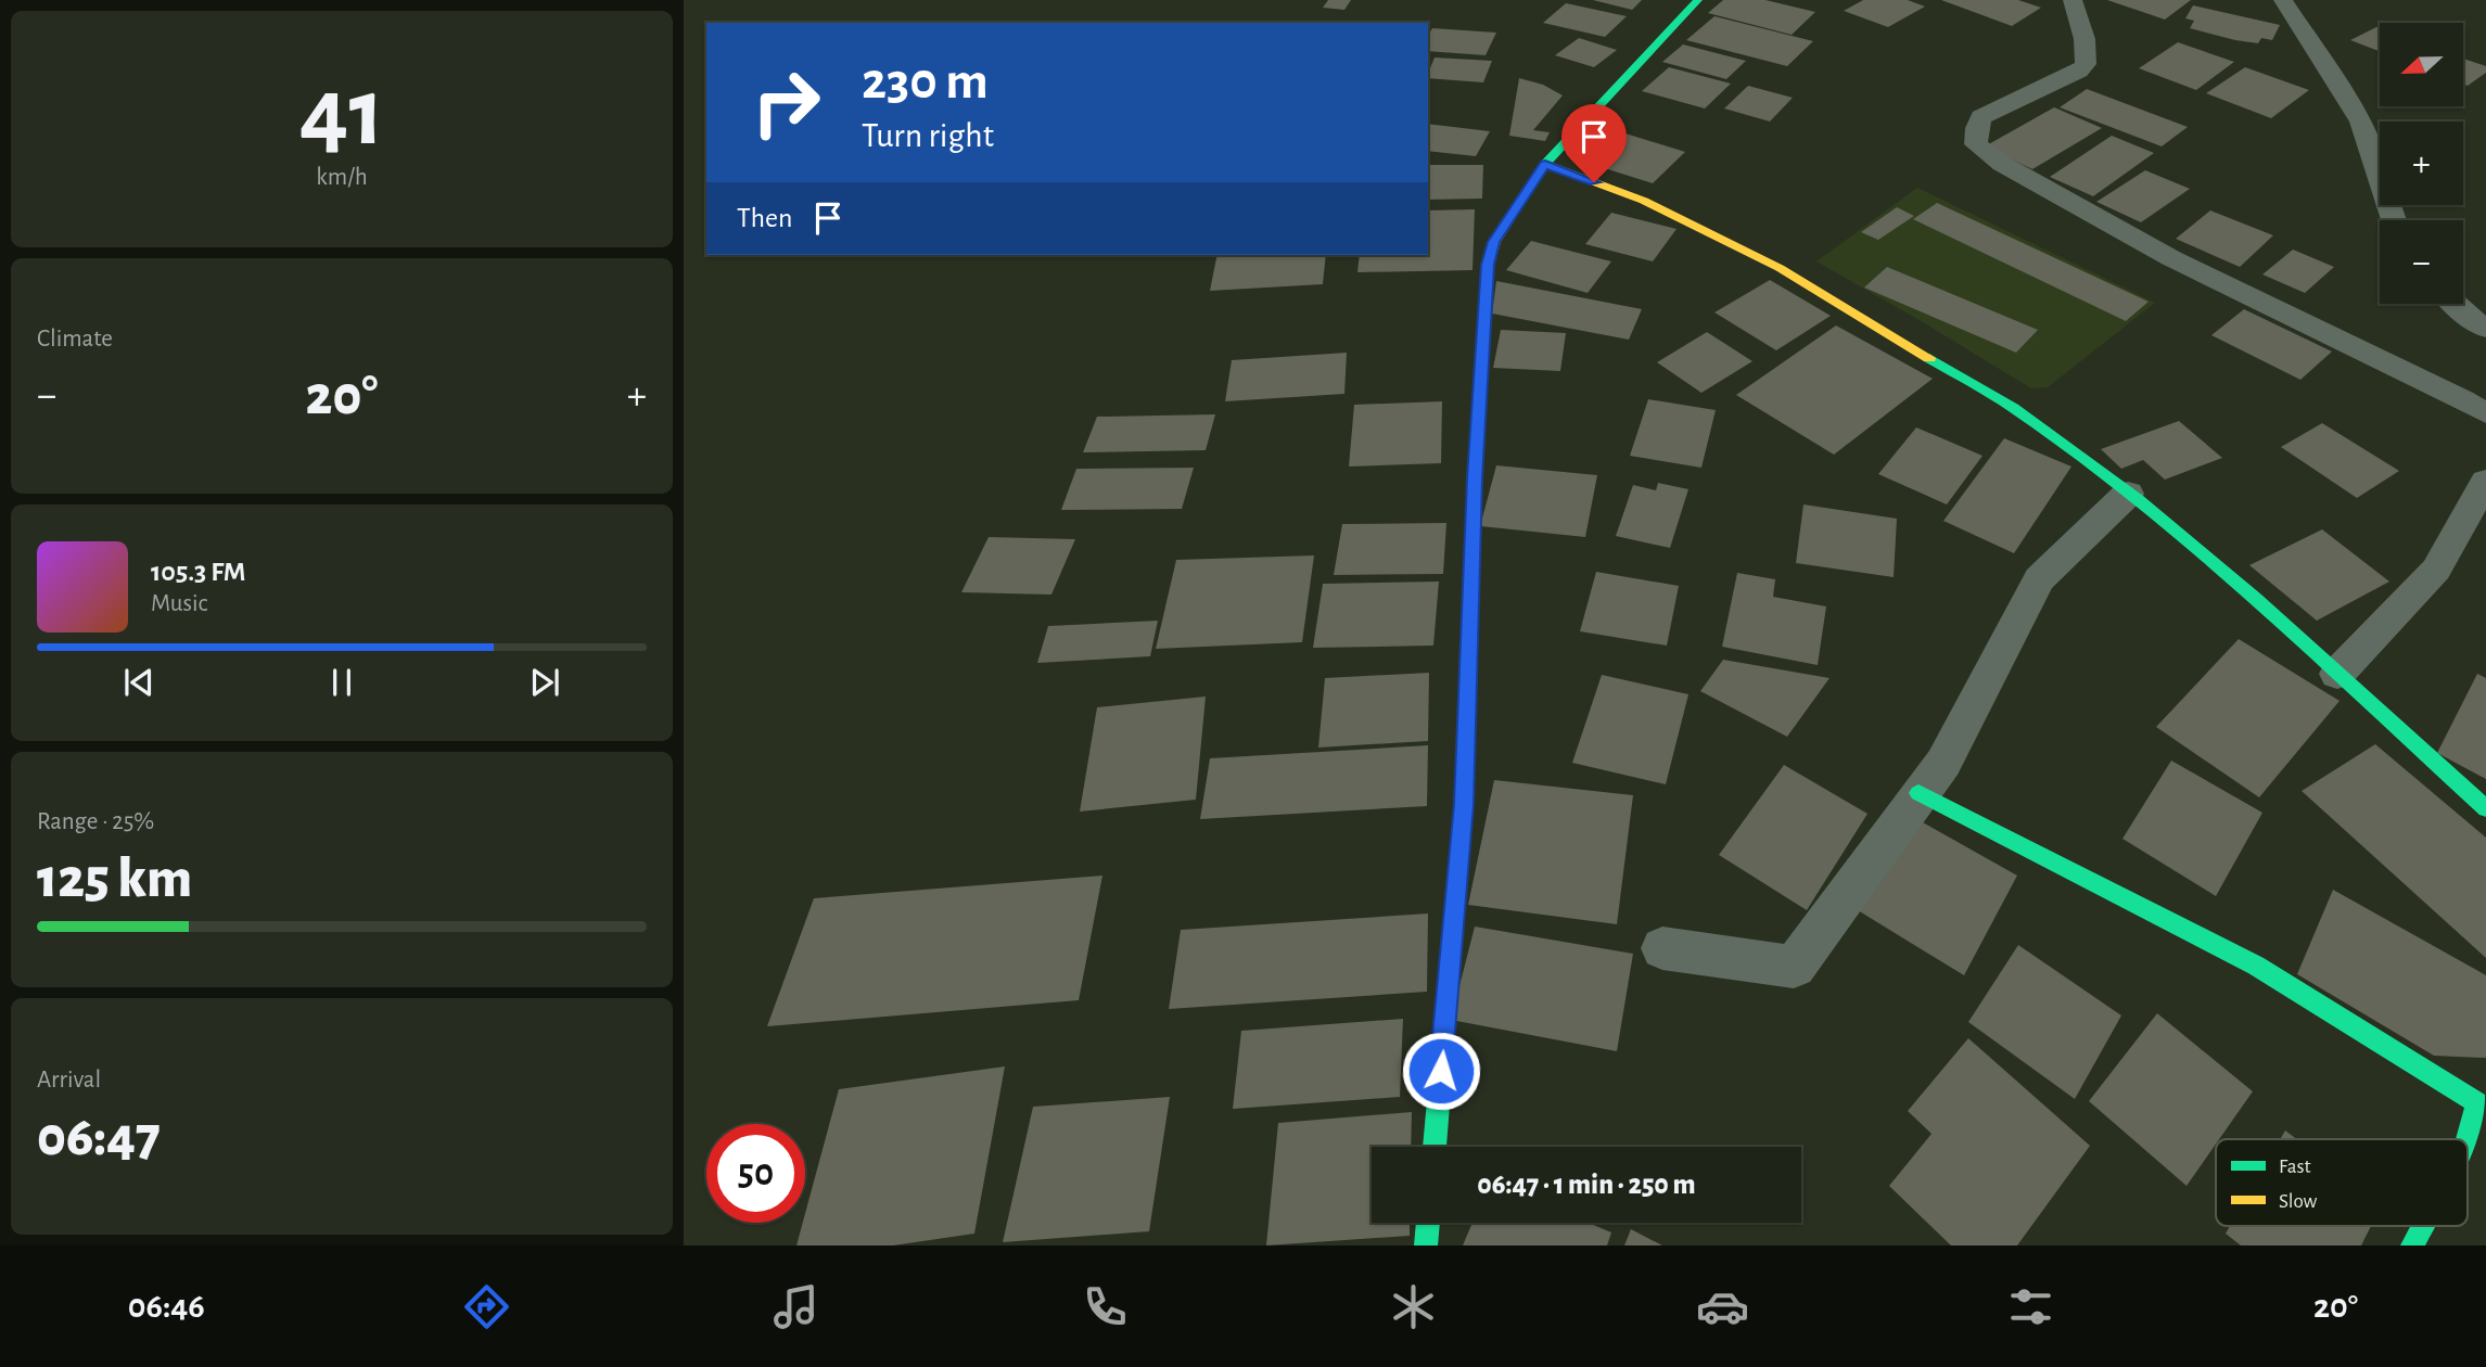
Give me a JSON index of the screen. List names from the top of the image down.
{
  "legend": ["Fast", "Slow"],
  "north": "left",
  "page": {
    "tile": [
      ["41", "km/h"],
      "Climate",
      ["Range · 25%", "125 km"],
      ["Arrival", "06:47"]
    ],
    "map_buttons": ["+", "−"],
    "turn": ["230 m", "Turn right"],
    "then": "Then",
    "heat": ["−", "20°", "+"],
    "song": ["105.3 FM", "Music"],
    "limit": "50",
    "trip": "06:47 · 1 min · 250 m",
    "tabs": ["06:46", "20°"]
  }
}
